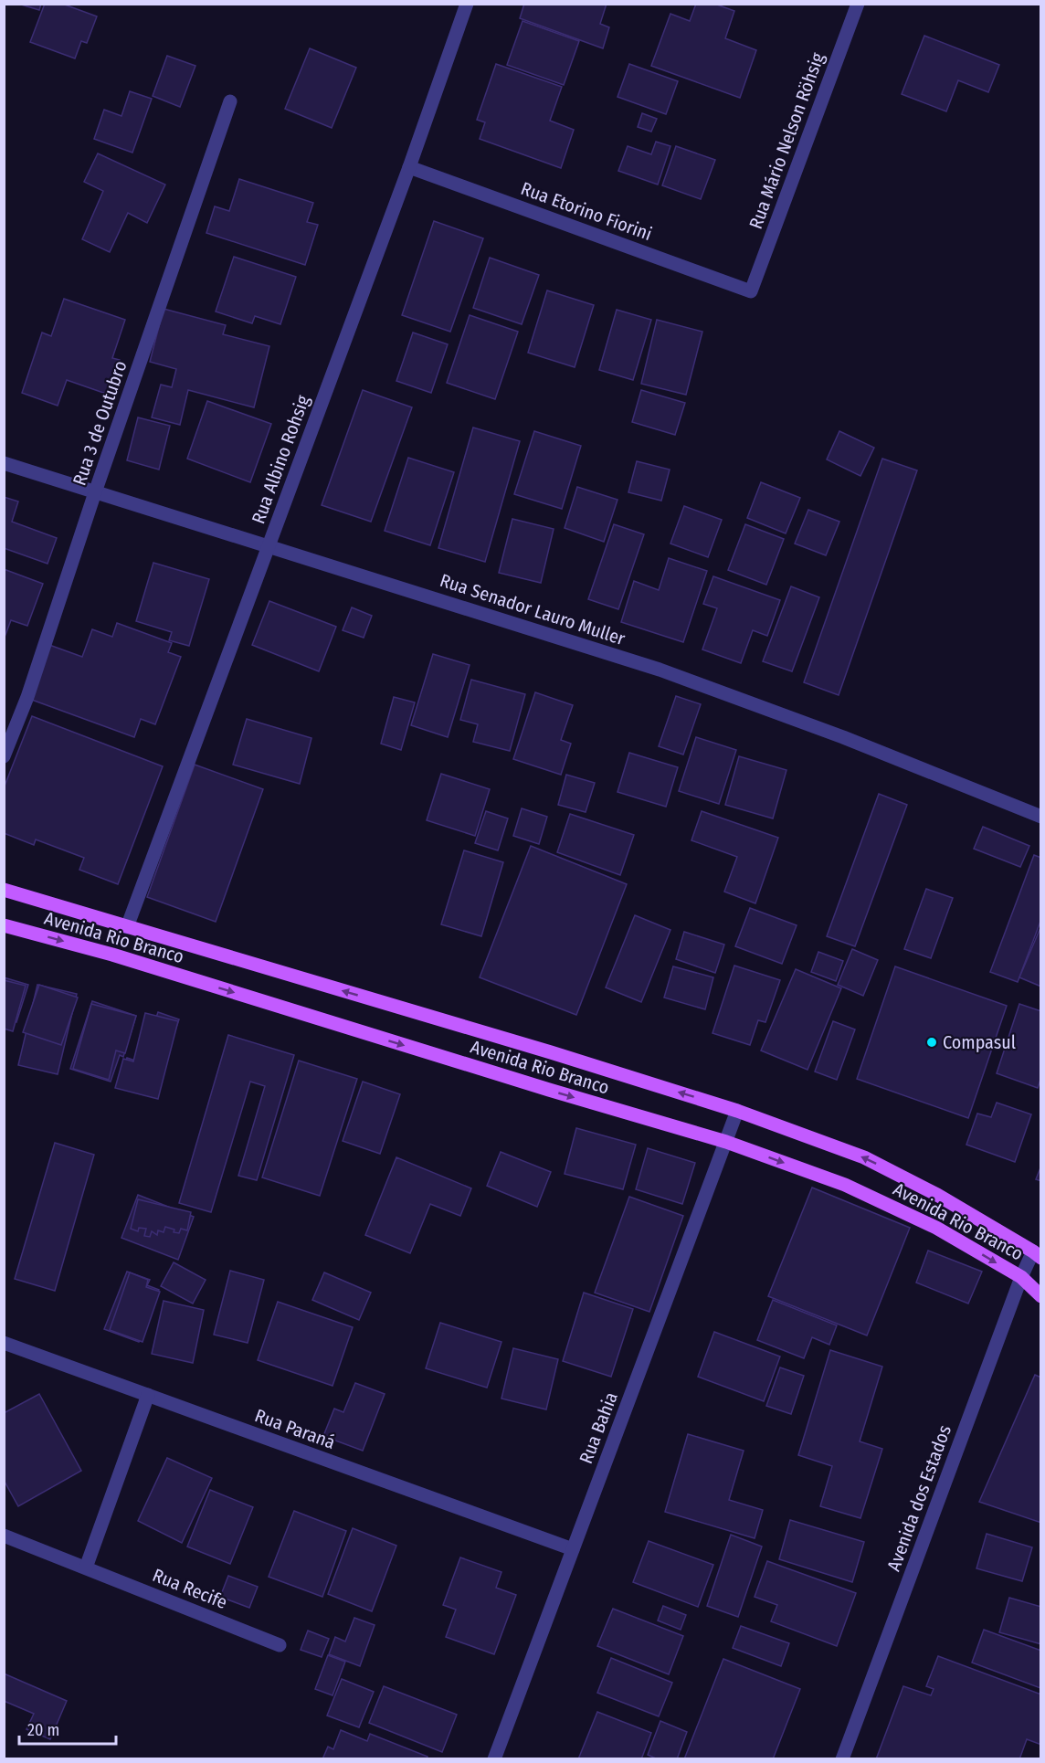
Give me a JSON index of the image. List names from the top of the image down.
{
  "streets": {
    "main road": ["Avenida Rio Branco"],
    "street": [
      "Rua Mário Nelson Röhsig",
      "Rua Etorino Fiorini",
      "Rua 3 de Outubro",
      "Rua Albino Rohsig",
      "Rua Senador Lauro Muller",
      "Rua Bahia",
      "Rua Paraná",
      "Avenida dos Estados",
      "Rua Recife"
    ]
  },
  "crossings": [
    ["Rua Mário Nelson Röhsig", "Rua Etorino Fiorini"],
    ["Rua Etorino Fiorini", "Rua Albino Rohsig"],
    ["Rua 3 de Outubro", "Rua Senador Lauro Muller"],
    ["Rua Albino Rohsig", "Rua Senador Lauro Muller"],
    ["Rua Albino Rohsig", "Avenida Rio Branco"],
    ["Avenida Rio Branco", "Rua Bahia"],
    ["Avenida Rio Branco", "Avenida dos Estados"],
    ["Rua Bahia", "Rua Paraná"]
  ],
  "places": ["Compasul"],
  "scale_bar": "20 m"
}
